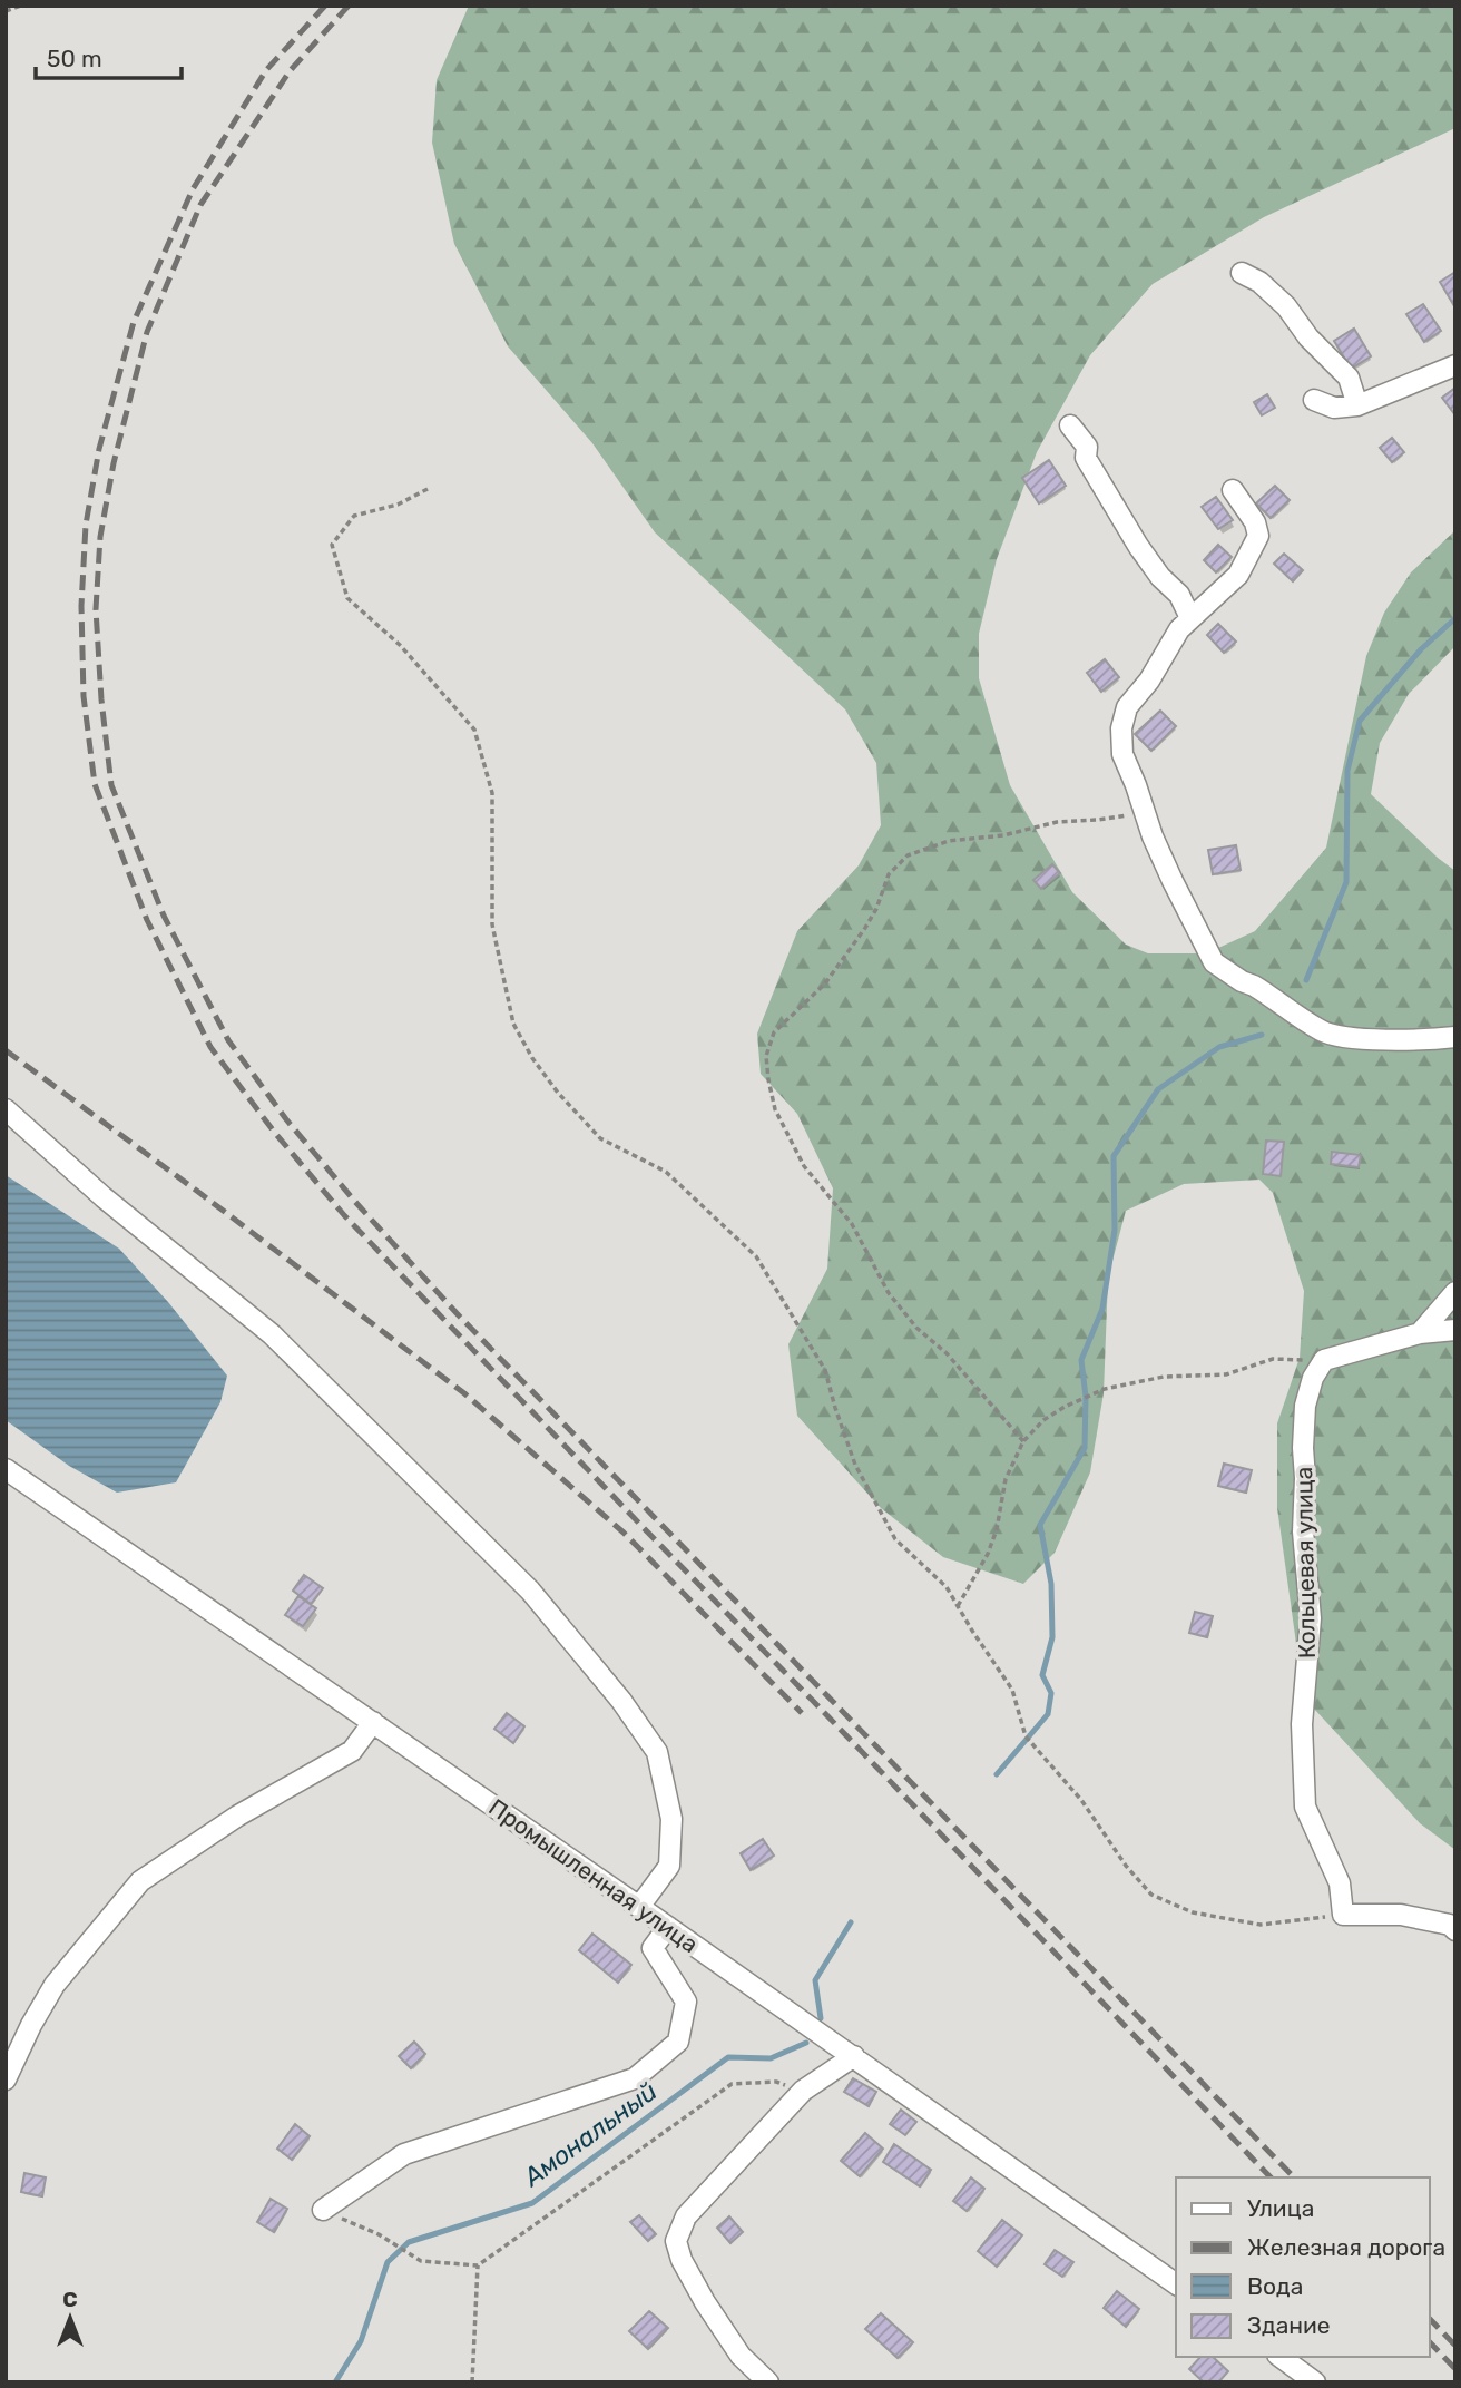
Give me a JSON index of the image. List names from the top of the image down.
{
  "streets": {
    "street": ["Кольцевая улица", "Промышленная улица"]
  },
  "water": ["Амональный"],
  "legend": [
    "Улица",
    "Железная дорога",
    "Вода",
    "Здание"
  ],
  "scale_bar": "50 m",
  "north": "top"
}
